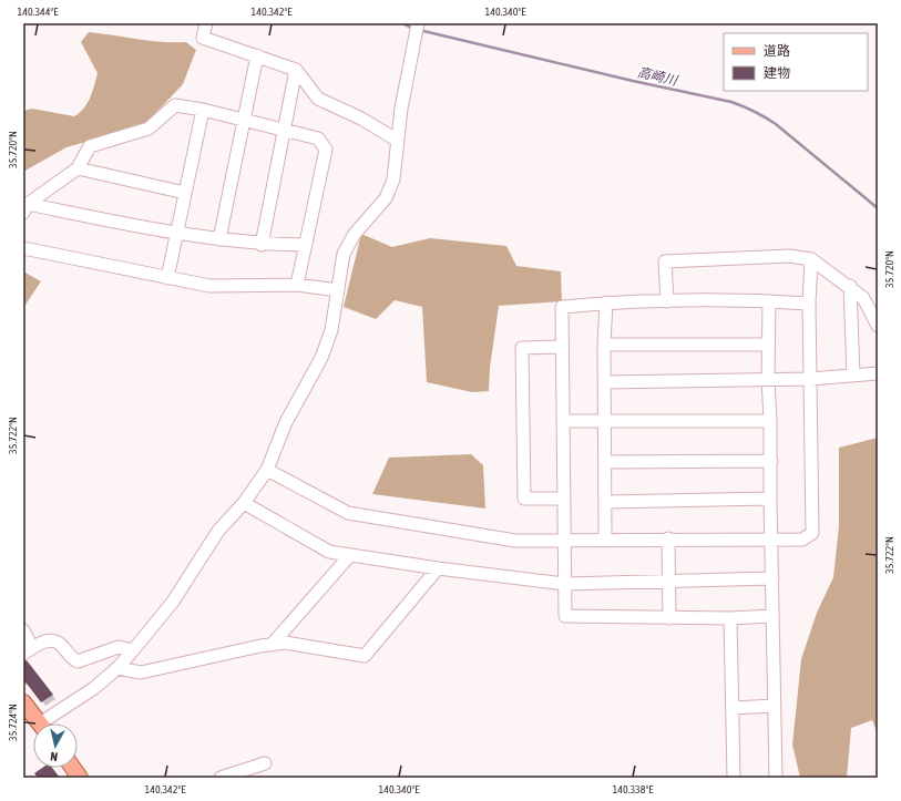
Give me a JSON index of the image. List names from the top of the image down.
{
  "water": ["高崎川"],
  "legend": ["道路", "建物"],
  "north": "bottom",
  "coordinates": [
    "140.344°E",
    "140.342°E",
    "140.340°E",
    "35.720°N",
    "35.722°N",
    "35.724°N",
    "140.338°E"
  ]
}
